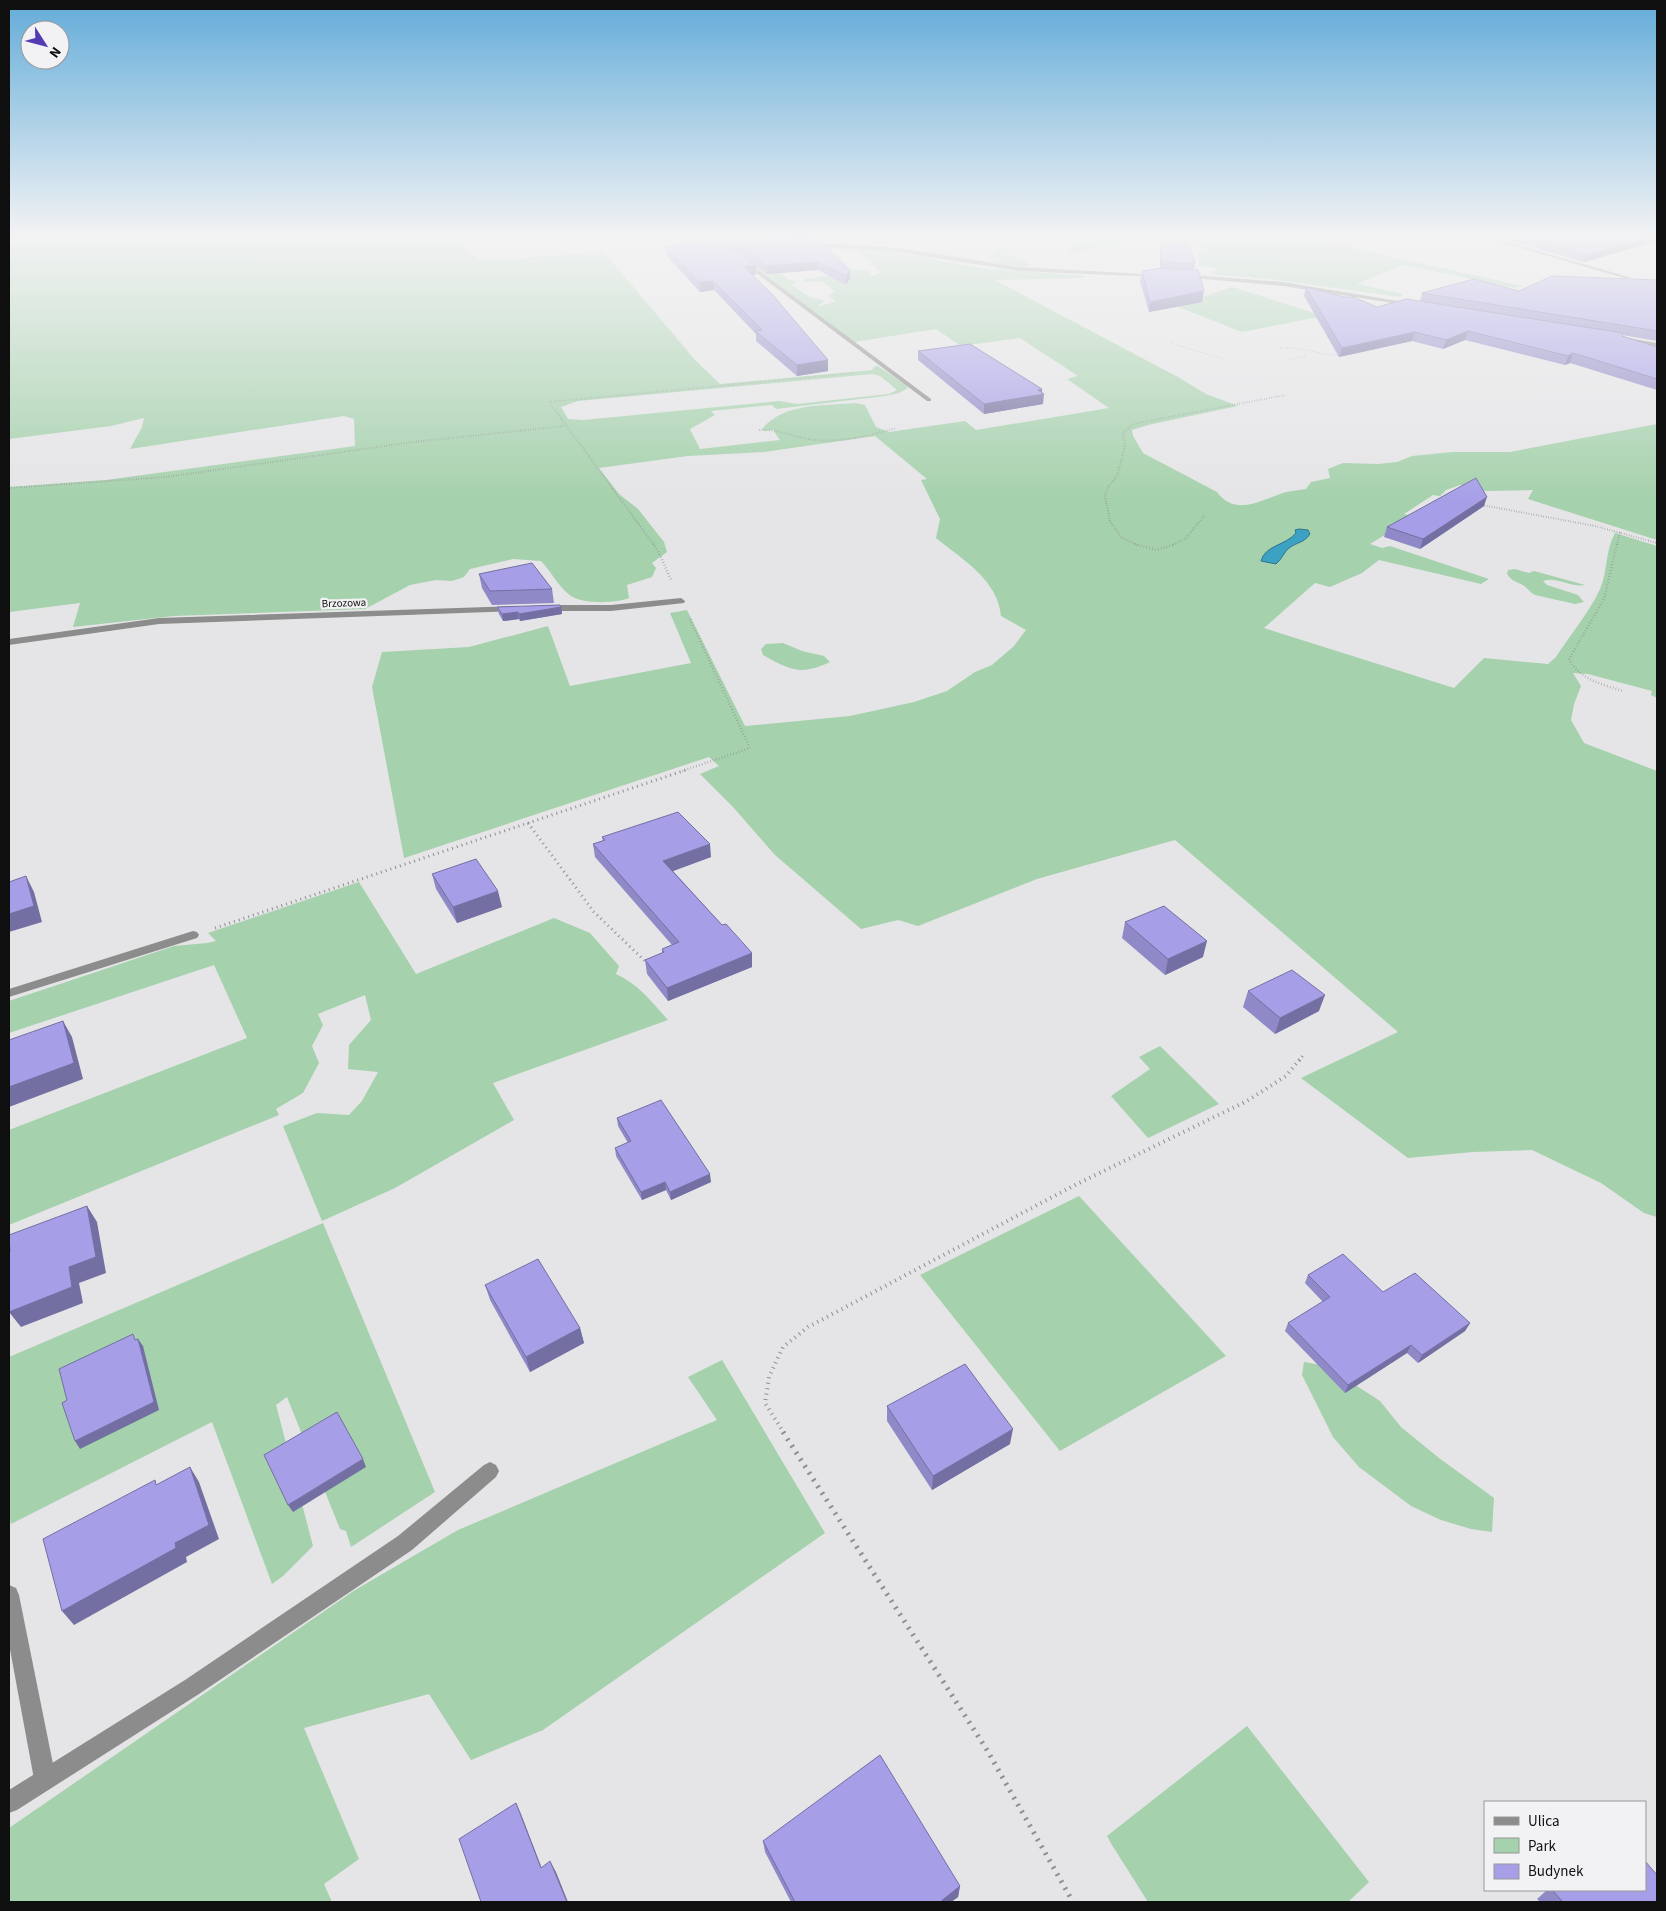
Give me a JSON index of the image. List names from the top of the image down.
{
  "streets": {
    "street": ["Brzozowa"]
  },
  "legend": ["Ulica", "Park", "Budynek"],
  "north": "bottom right"
}
